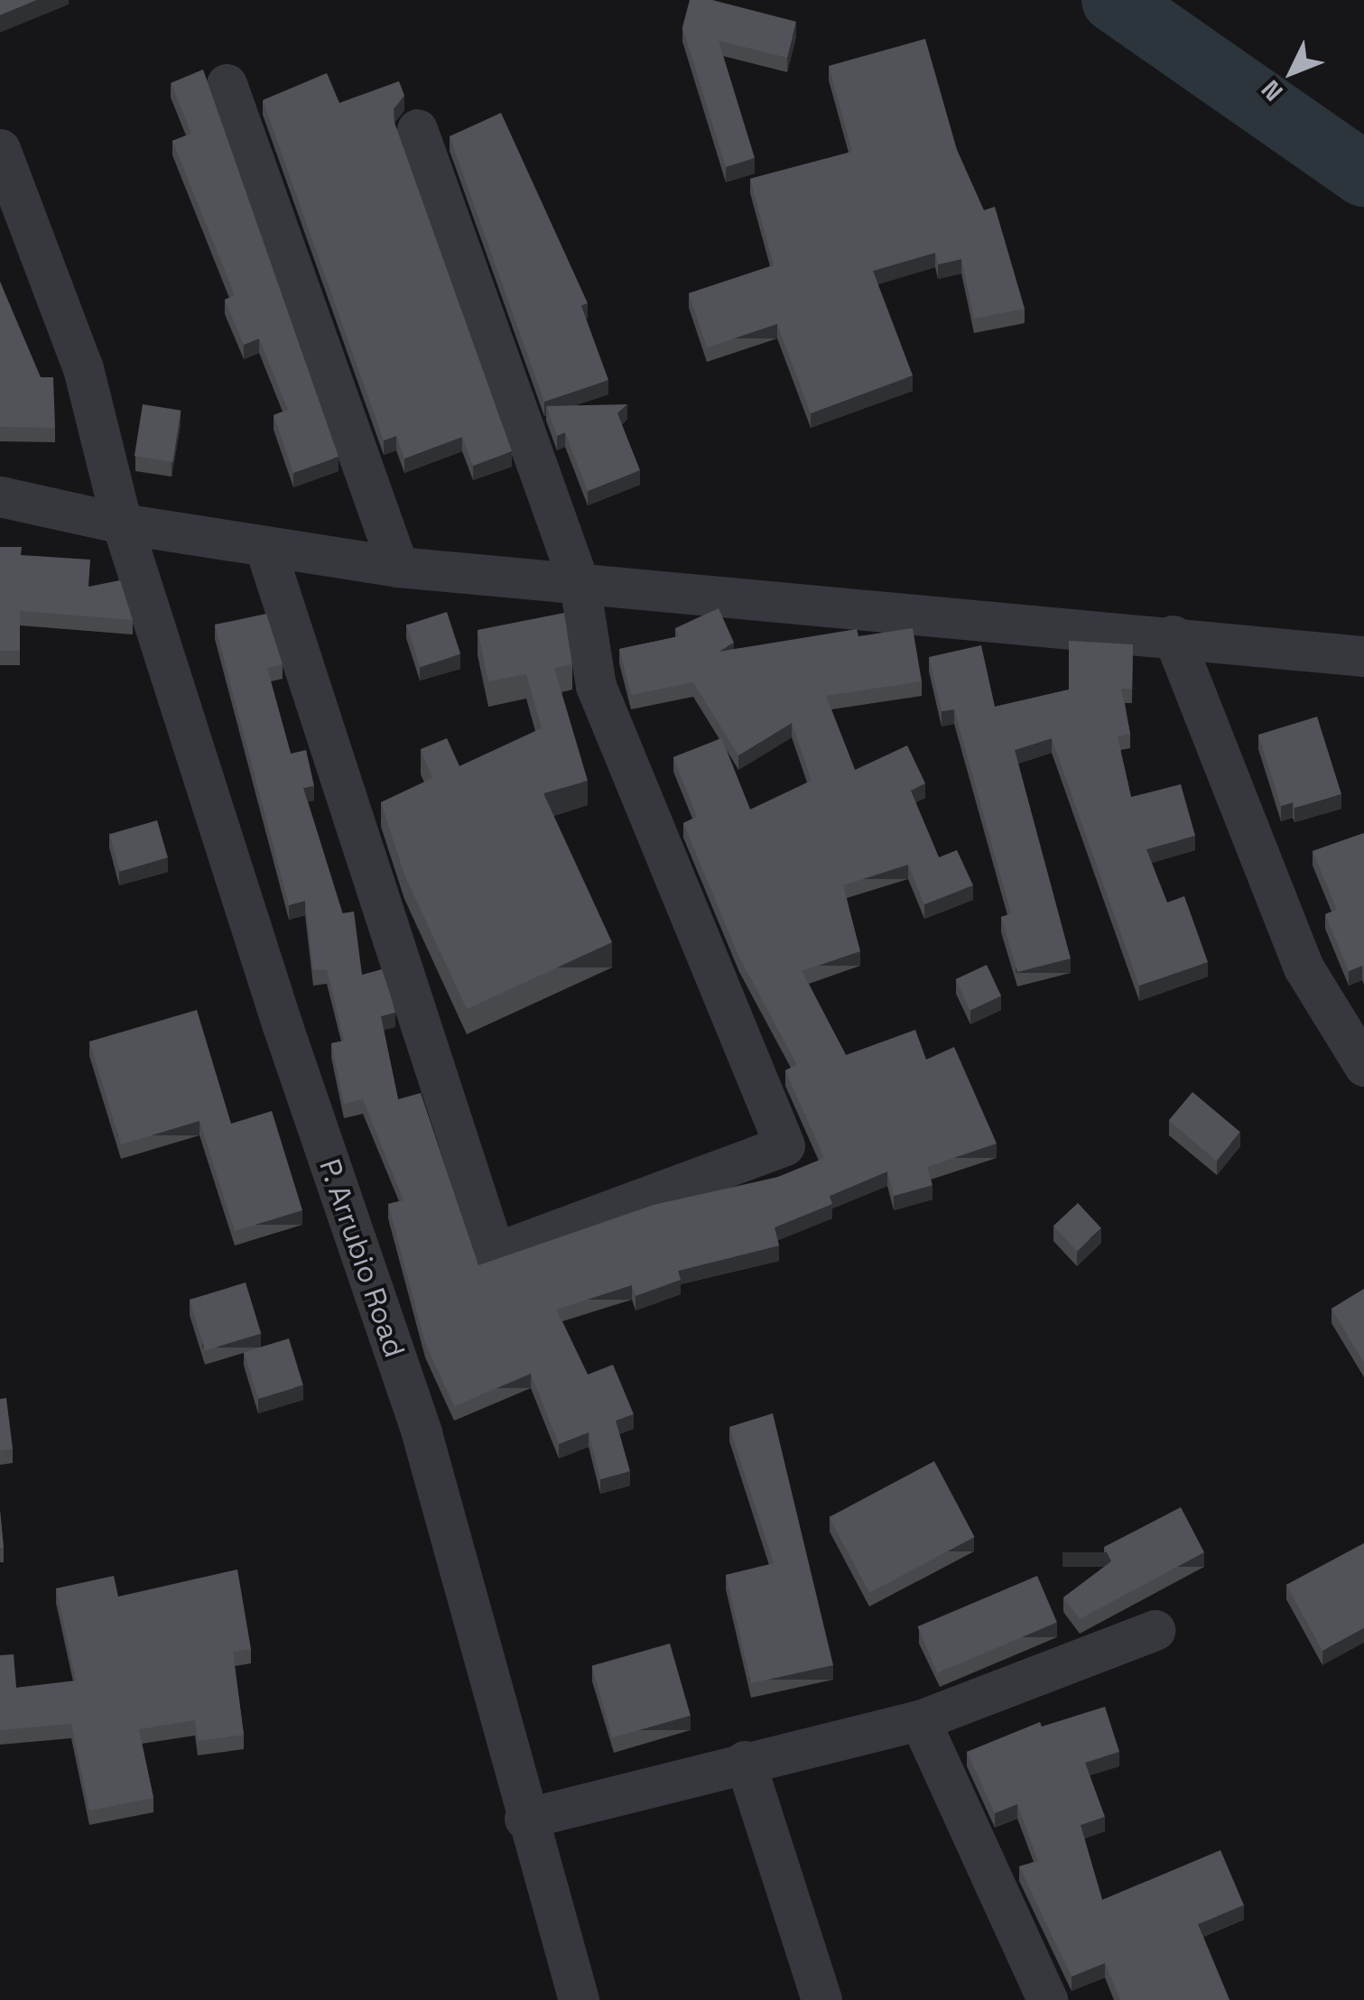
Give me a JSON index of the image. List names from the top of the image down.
{
  "streets": {
    "street": ["P. Arrubio Road"]
  },
  "north": "bottom left"
}
